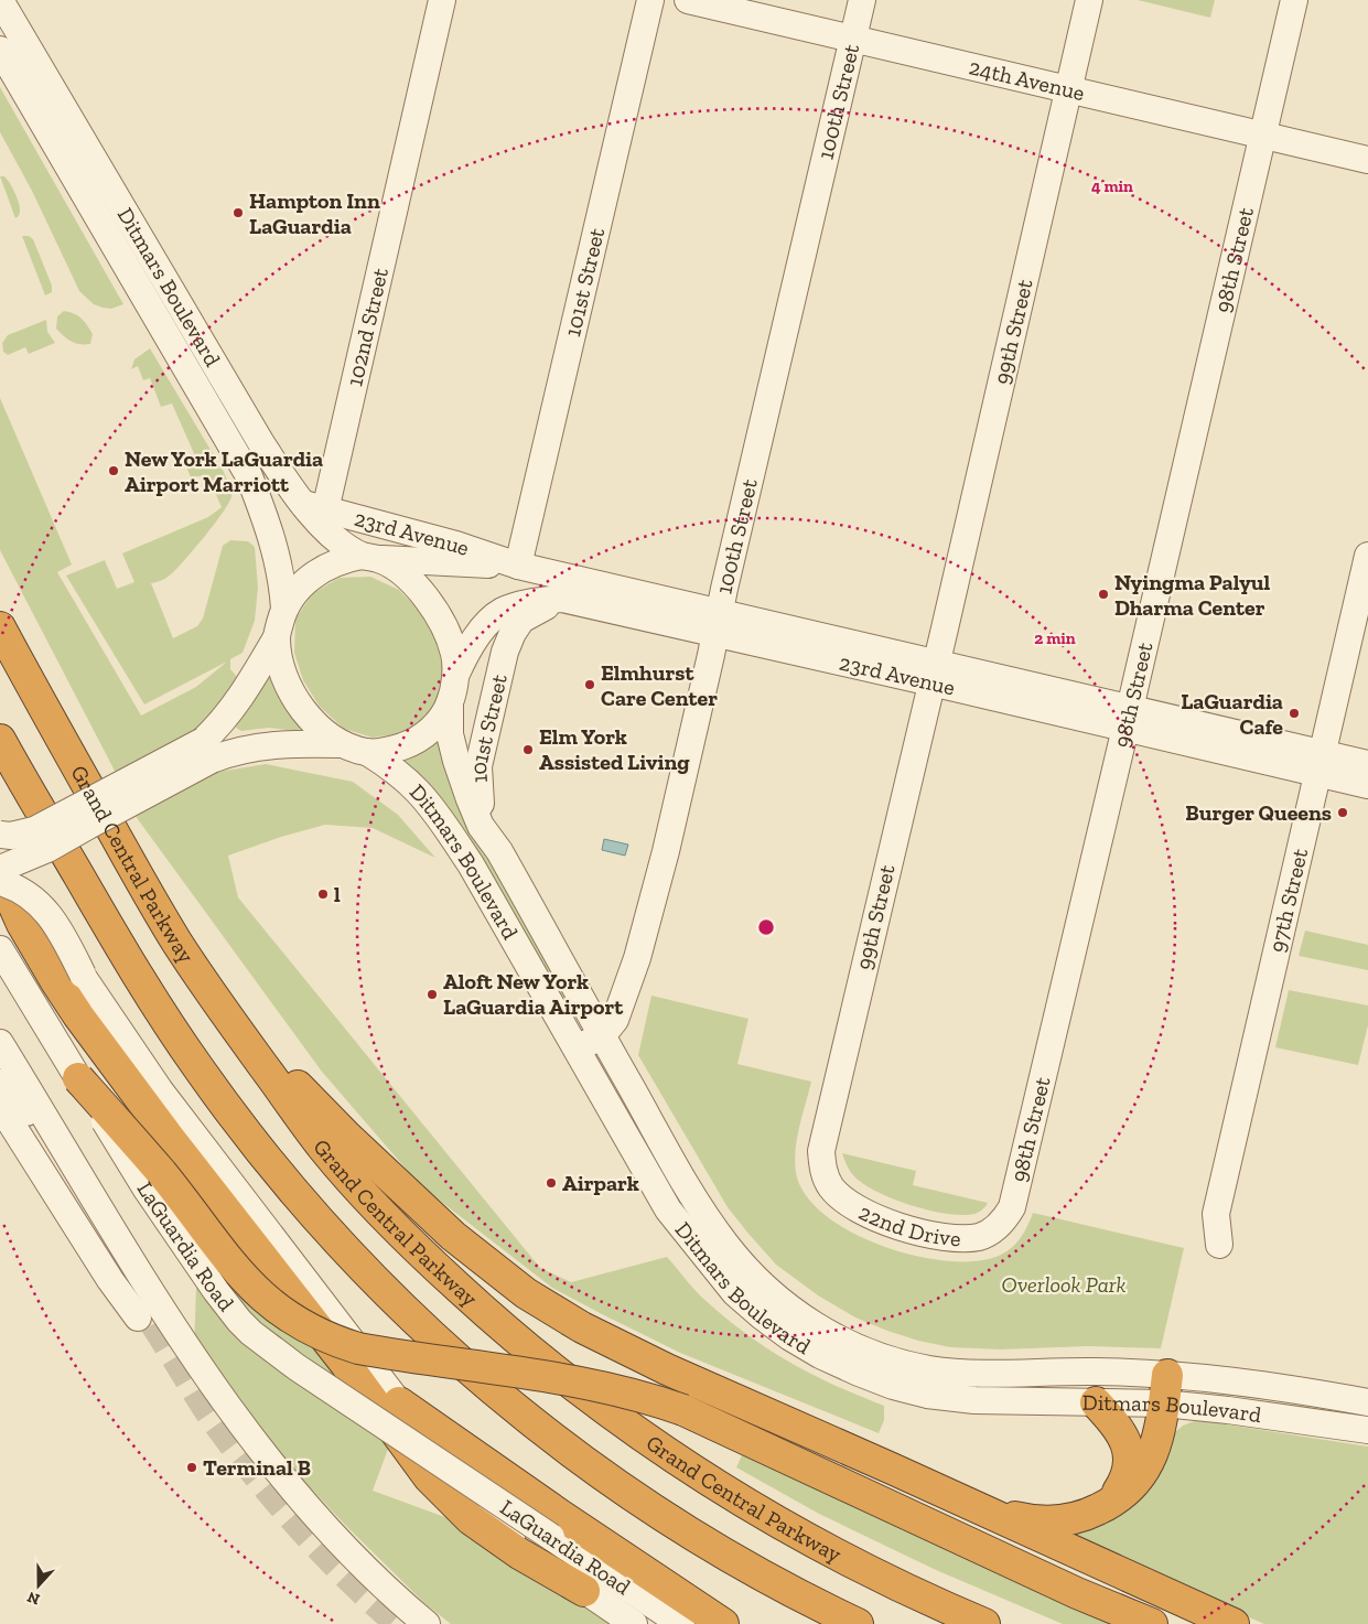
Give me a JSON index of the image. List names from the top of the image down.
{
  "streets": {
    "highway": ["Grand Central Parkway"],
    "street": [
      "24th Avenue",
      "100th Street",
      "98th Street",
      "101st Street",
      "Ditmars Boulevard",
      "102nd Street",
      "99th Street",
      "23rd Avenue",
      "97th Street",
      "22nd Drive",
      "LaGuardia Road"
    ]
  },
  "crossings": [
    ["24th Avenue", "100th Street"],
    ["24th Avenue", "98th Street"],
    ["24th Avenue", "99th Street"],
    ["100th Street", "Ditmars Boulevard"],
    ["100th Street", "23rd Avenue"],
    ["98th Street", "23rd Avenue"],
    ["98th Street", "22nd Drive"],
    ["101st Street", "Ditmars Boulevard"],
    ["101st Street", "23rd Avenue"],
    ["Ditmars Boulevard", "102nd Street"],
    ["Ditmars Boulevard", "23rd Avenue"],
    ["102nd Street", "23rd Avenue"],
    ["99th Street", "23rd Avenue"],
    ["99th Street", "22nd Drive"],
    ["23rd Avenue", "97th Street"]
  ],
  "parks": ["Overlook Park"],
  "places": [
    "Hampton Inn LaGuardia",
    "New York LaGuardia Airport Marriott",
    "Nyingma Palyul Dharma Center",
    "Elmhurst Care Center",
    "LaGuardia Cafe",
    "Elm York Assisted Living",
    "Burger Queens",
    "l",
    "Aloft New York LaGuardia Airport",
    "Airpark",
    "Terminal B"
  ],
  "north": "bottom",
  "rings": ["4 min", "2 min"]
}
